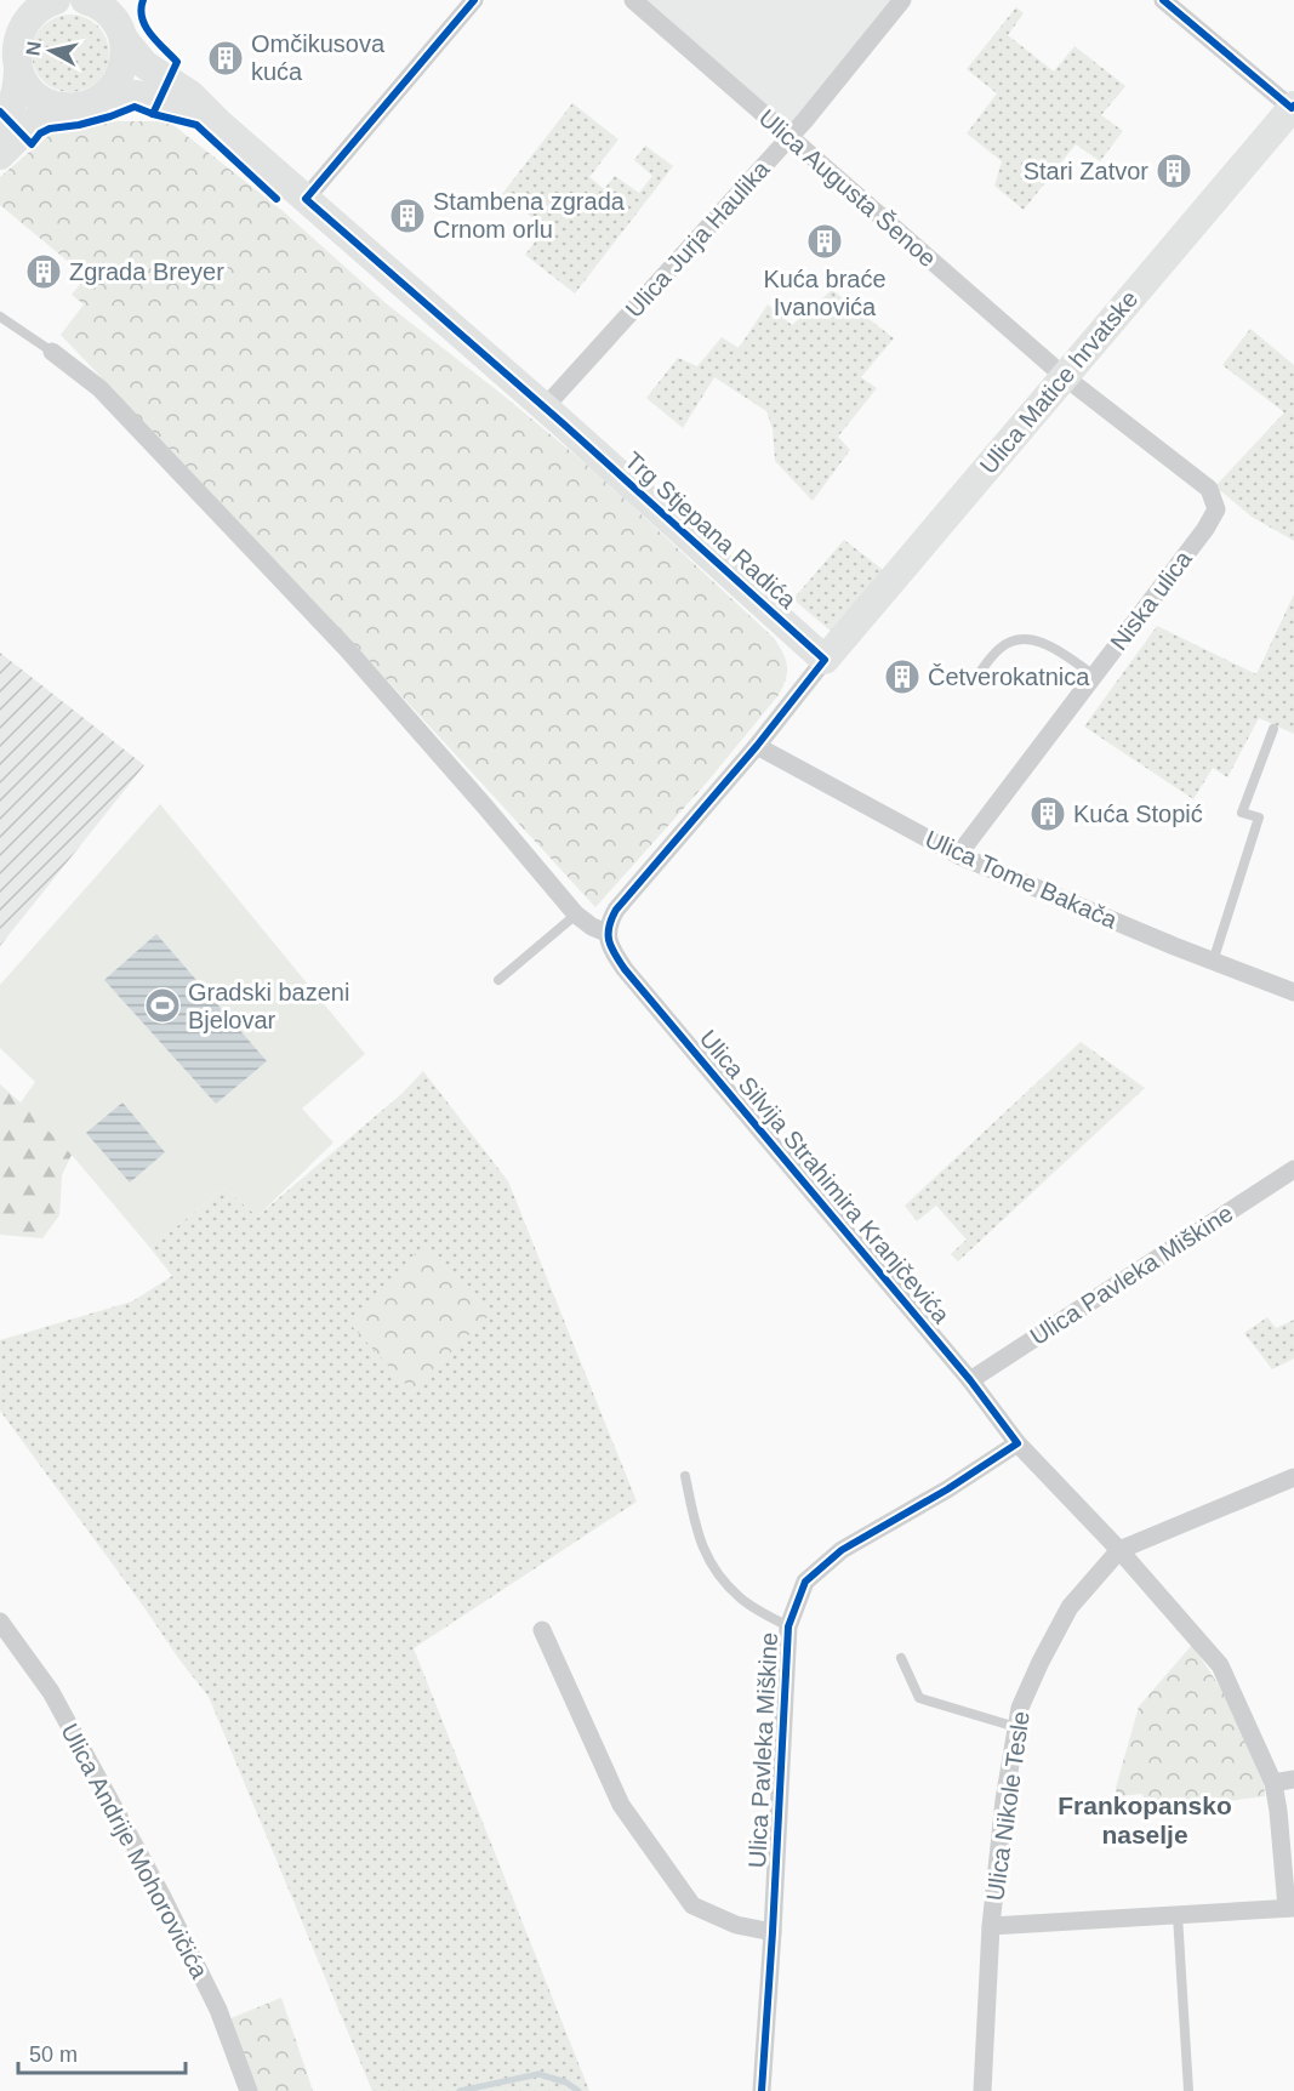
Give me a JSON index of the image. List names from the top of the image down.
{
  "streets": {
    "main road": ["Ulica Matice hrvatske", "Trg Stjepana Radića"],
    "street": [
      "Ulica Augusta Šenoe",
      "Ulica Jurja Haulika",
      "Niska ulica",
      "Ulica Tome Bakača",
      "Ulica Silvija Strahimira Kranjčevića",
      "Ulica Pavleka Miškine",
      "Ulica Nikole Tesle",
      "Ulica Andrije Mohorovičića"
    ]
  },
  "crossings": [
    ["Ulica Augusta Šenoe", "Ulica Jurja Haulika"],
    ["Ulica Augusta Šenoe", "Ulica Matice hrvatske"],
    ["Ulica Augusta Šenoe", "Niska ulica"],
    ["Ulica Jurja Haulika", "Trg Stjepana Radića"],
    ["Ulica Matice hrvatske", "Trg Stjepana Radića"],
    ["Ulica Matice hrvatske", "Niska ulica"],
    ["Niska ulica", "Ulica Tome Bakača"],
    ["Ulica Silvija Strahimira Kranjčevića", "Ulica Pavleka Miškine"],
    ["Ulica Silvija Strahimira Kranjčevića", "Ulica Nikole Tesle"]
  ],
  "districts": ["Frankopansko naselje"],
  "places": {
    "building": [
      "Omčikusova kuća",
      "Stari Zatvor",
      "Stambena zgrada Crnom orlu",
      "Kuća braće Ivanovića",
      "Zgrada Breyer",
      "Četverokatnica",
      "Kuća Stopić"
    ],
    "sports": ["Gradski bazeni Bjelovar"]
  },
  "scale_bar": "50 m",
  "north": "left"
}
